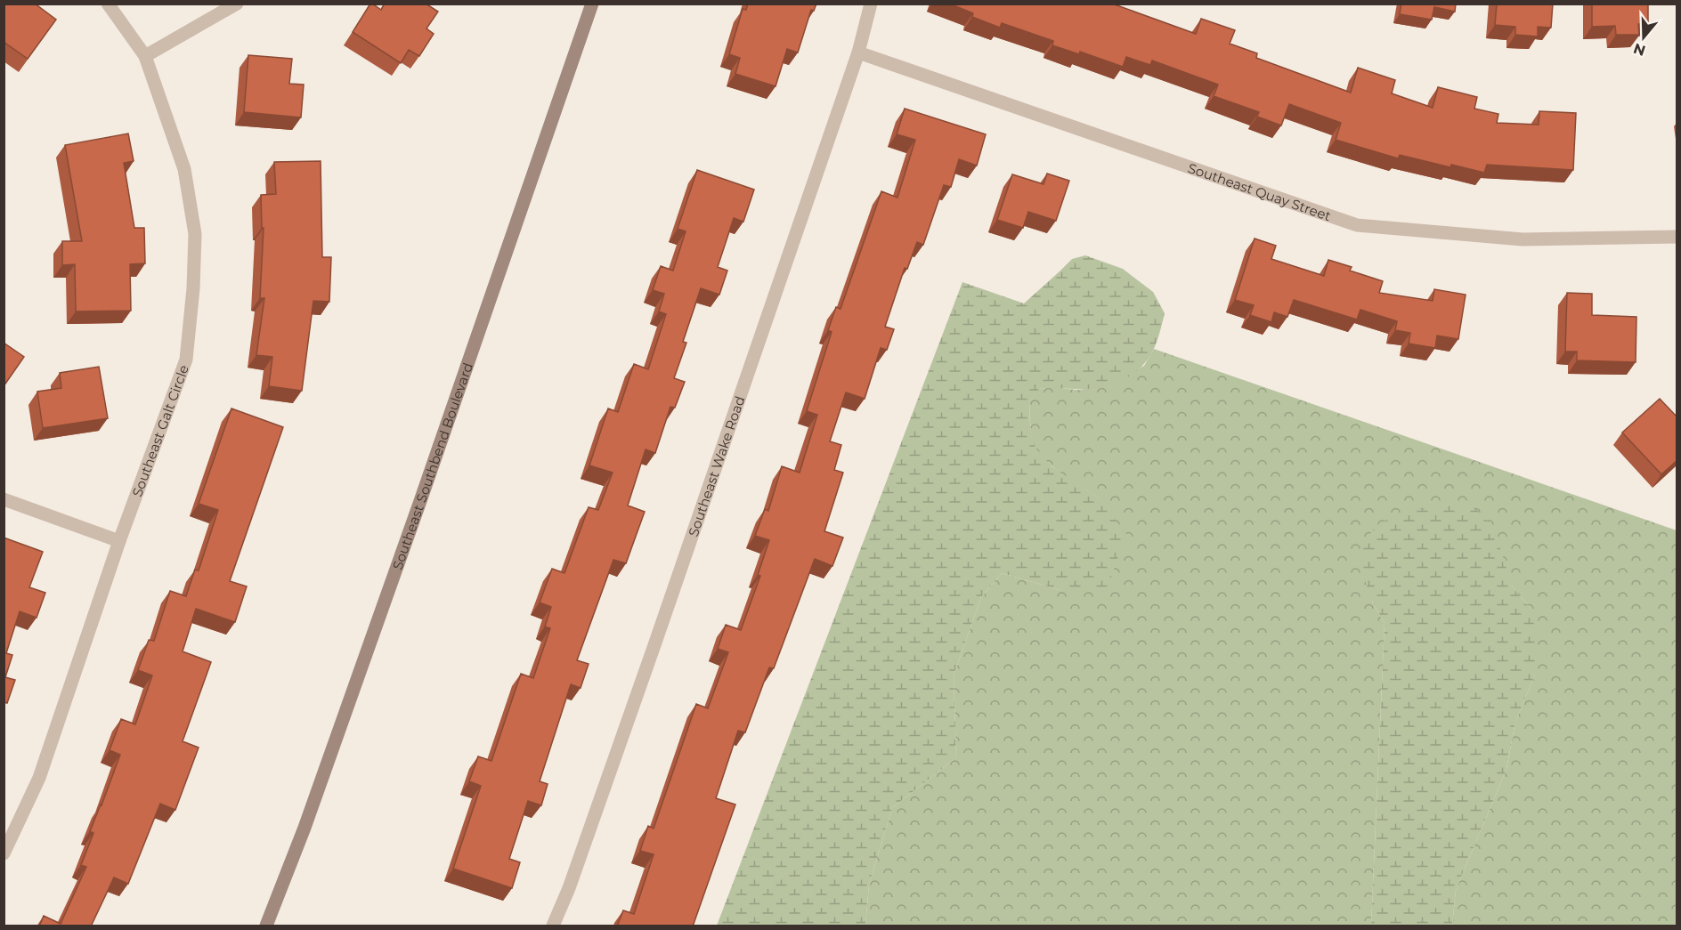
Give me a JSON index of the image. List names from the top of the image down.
{
  "streets": {
    "street": [
      "Southeast Quay Street",
      "Southeast Galt Circle",
      "Southeast Southbend Boulevard",
      "Southeast Wake Road"
    ]
  },
  "crossings": [
    ["Southeast Quay Street", "Southeast Wake Road"]
  ],
  "north": "bottom"
}
